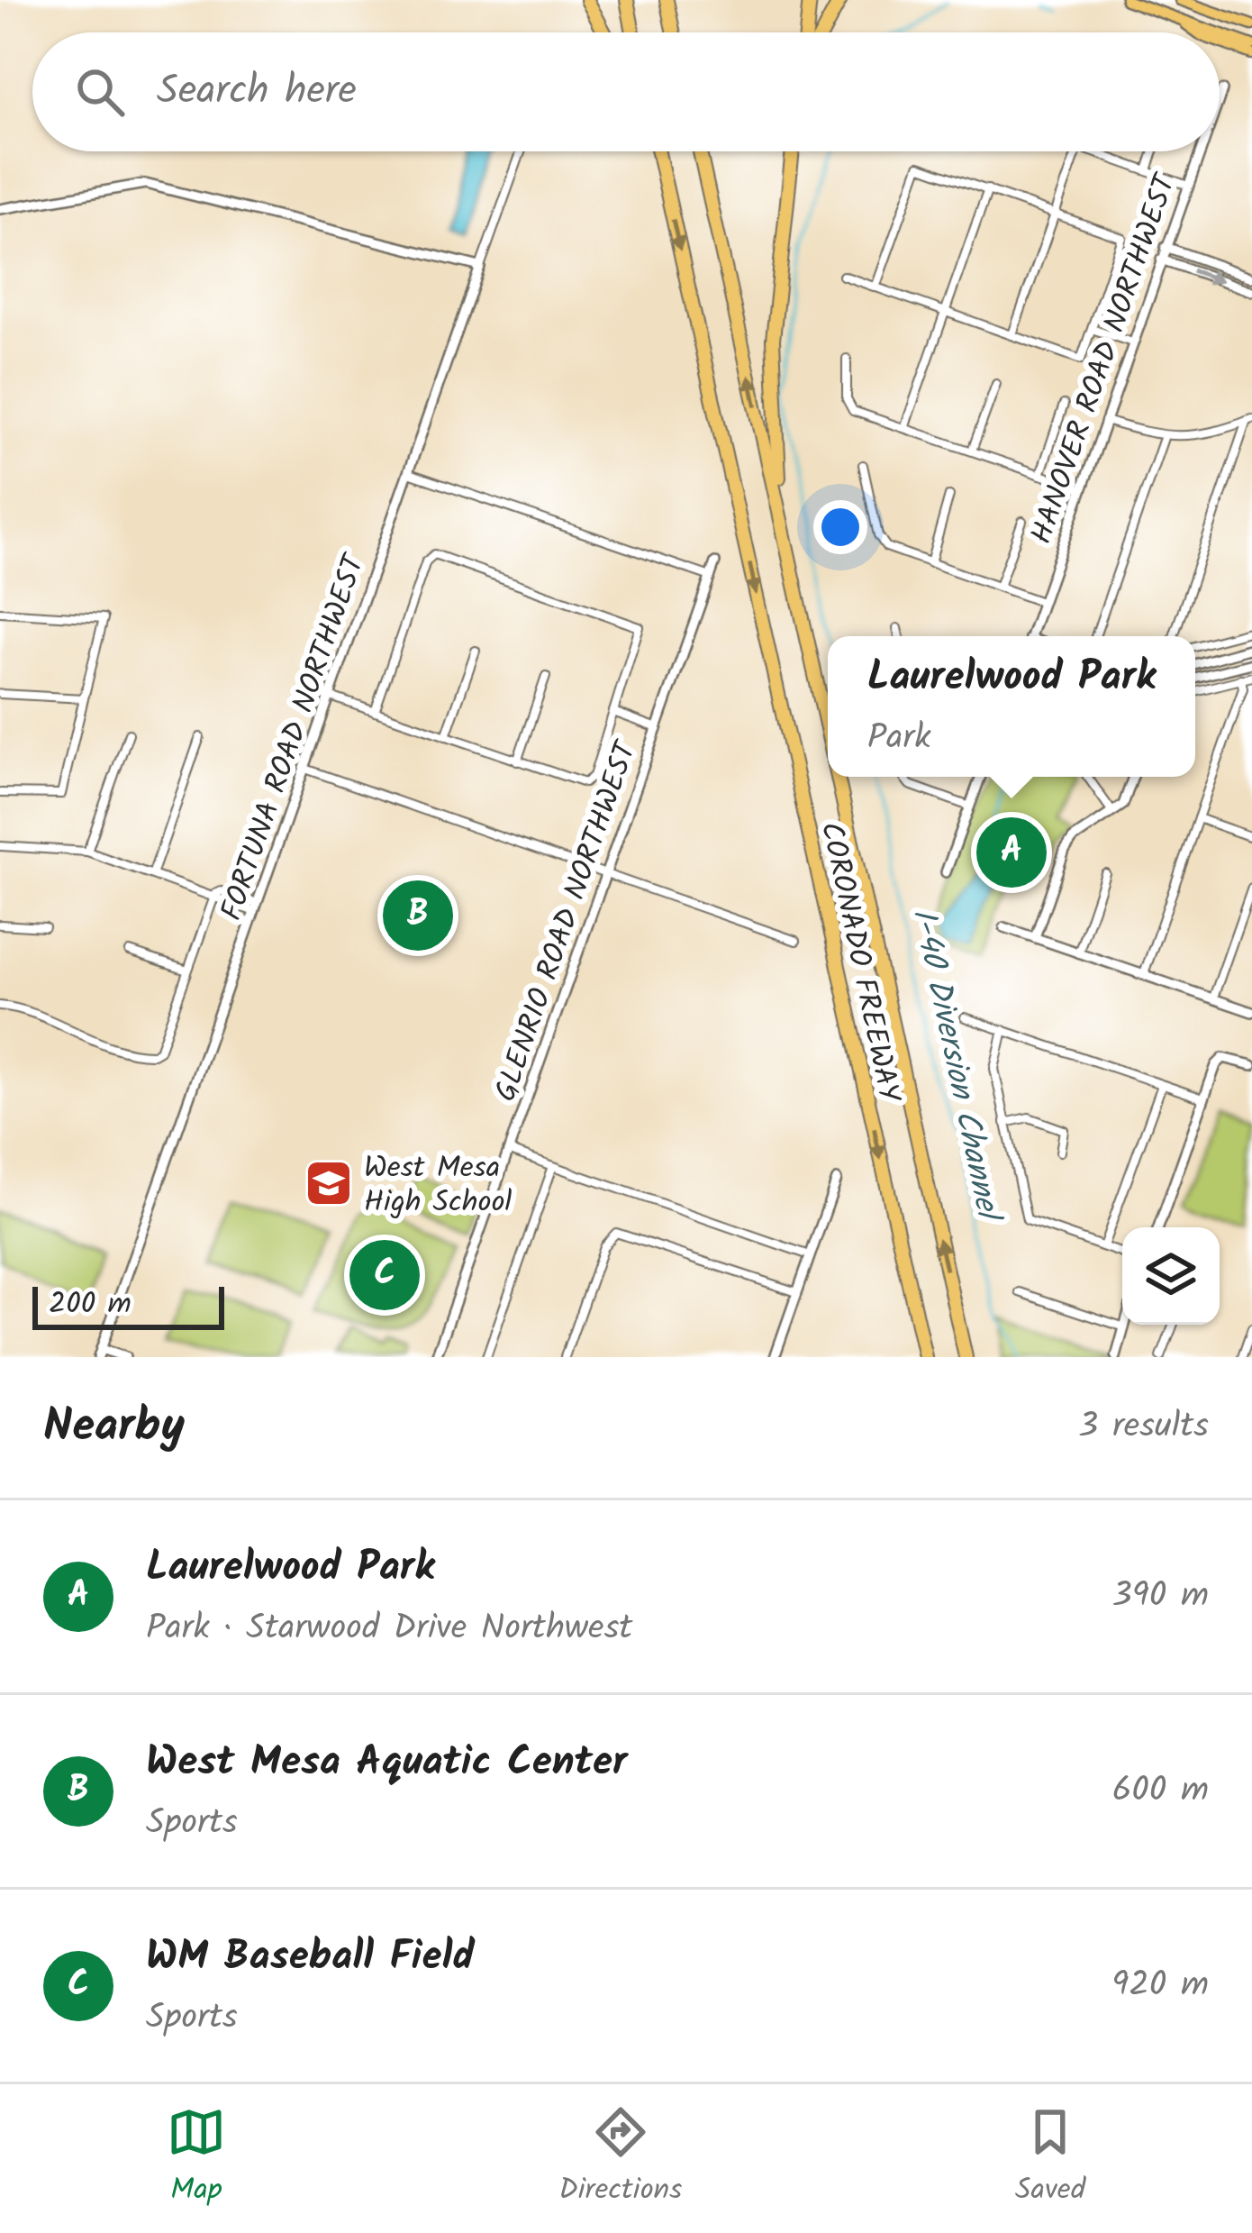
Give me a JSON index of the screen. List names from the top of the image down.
{
  "streets": {
    "highway": ["CORONADO FREEWAY"],
    "street": ["HANOVER ROAD NORTHWEST", "FORTUNA ROAD NORTHWEST", "GLENRIO ROAD NORTHWEST"]
  },
  "water": ["I-40 Diversion Channel"],
  "places": {
    "school or university": ["West Mesa High School"]
  },
  "scale_bar": "200 m",
  "page": {
    "search": "Search here",
    "popup": ["Laurelwood Park", "Park"],
    "pins": ["A", "B", "C"],
    "scale": "200 m",
    "heading": ["Nearby", "3 results"],
    "list": [
      {
        "mark": "A",
        "name": "Laurelwood Park",
        "note": "Park · Starwood Drive Northwest",
        "value": "390 m"
      },
      {
        "mark": "B",
        "name": "West Mesa Aquatic Center",
        "note": "Sports",
        "value": "600 m"
      },
      {
        "mark": "C",
        "name": "WM Baseball Field",
        "note": "Sports",
        "value": "920 m"
      }
    ],
    "nav": ["Map", "Directions", "Saved"]
  }
}
